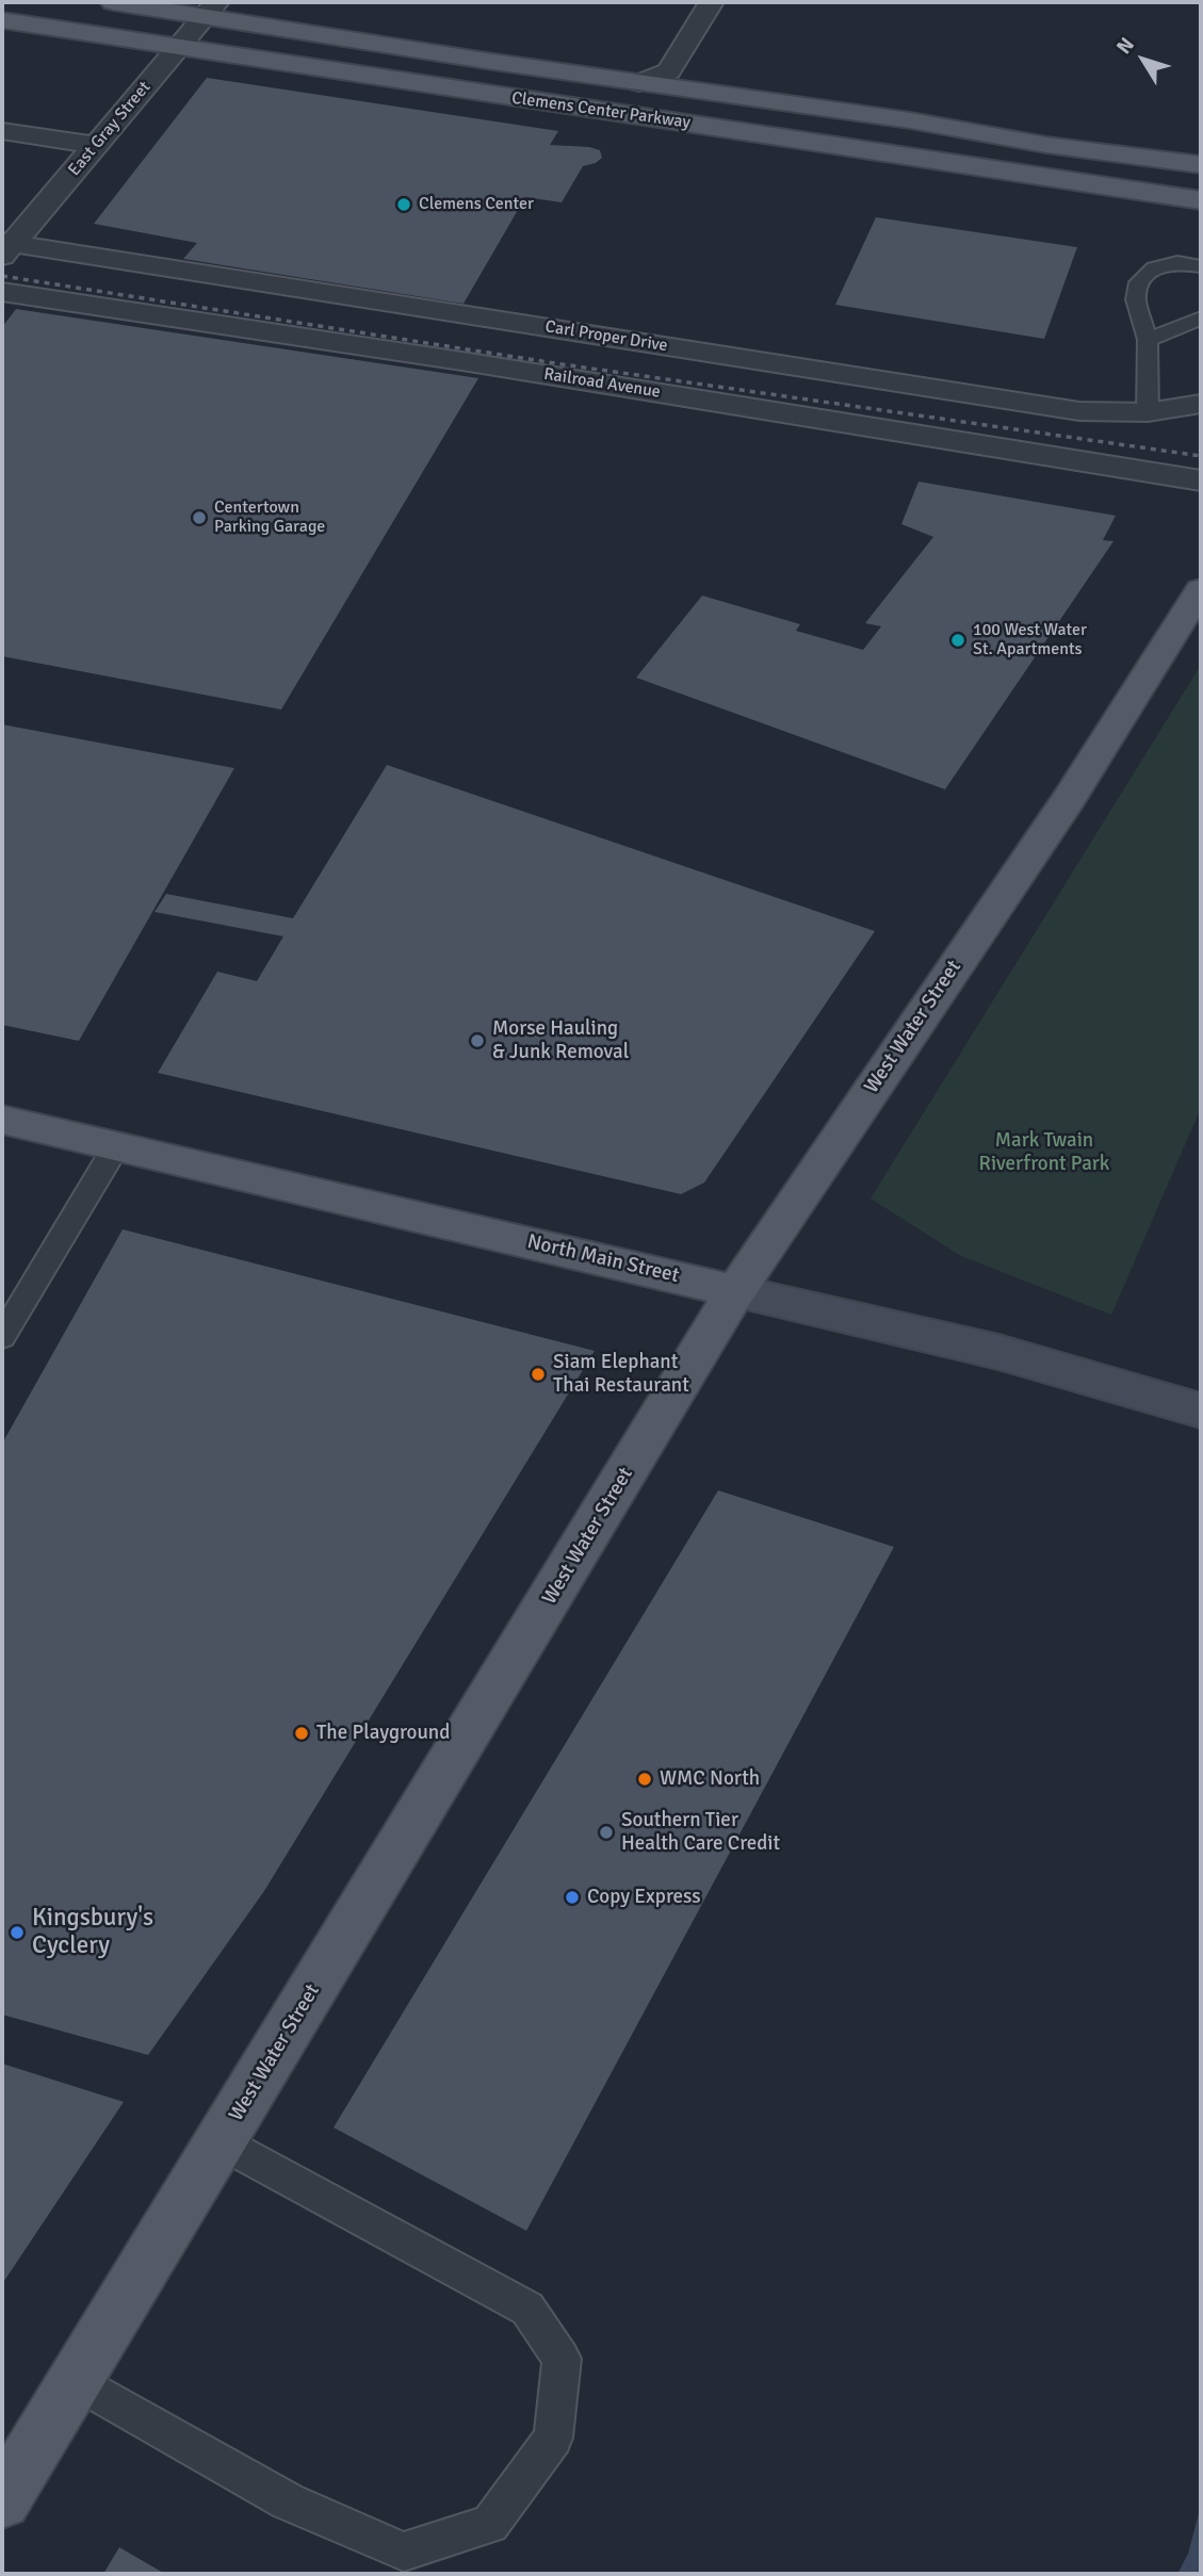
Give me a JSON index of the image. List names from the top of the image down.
{
  "streets": {
    "main road": ["Clemens Center Parkway", "West Water Street", "North Main Street"],
    "street": ["East Gray Street", "Carl Proper Drive", "Railroad Avenue"]
  },
  "crossings": [
    ["Clemens Center Parkway", "East Gray Street"],
    ["East Gray Street", "Carl Proper Drive"],
    ["West Water Street", "North Main Street"]
  ],
  "parks": ["Mark Twain Riverfront Park"],
  "places": [
    "Clemens Center",
    "Centertown Parking Garage",
    "100 West Water St. Apartments",
    "Morse Hauling & Junk Removal",
    "Siam Elephant Thai Restaurant",
    "The Playground",
    "WMC North",
    "Southern Tier Health Care Credit",
    "Copy Express",
    "Kingsbury's Cyclery"
  ],
  "north": "top left"
}
